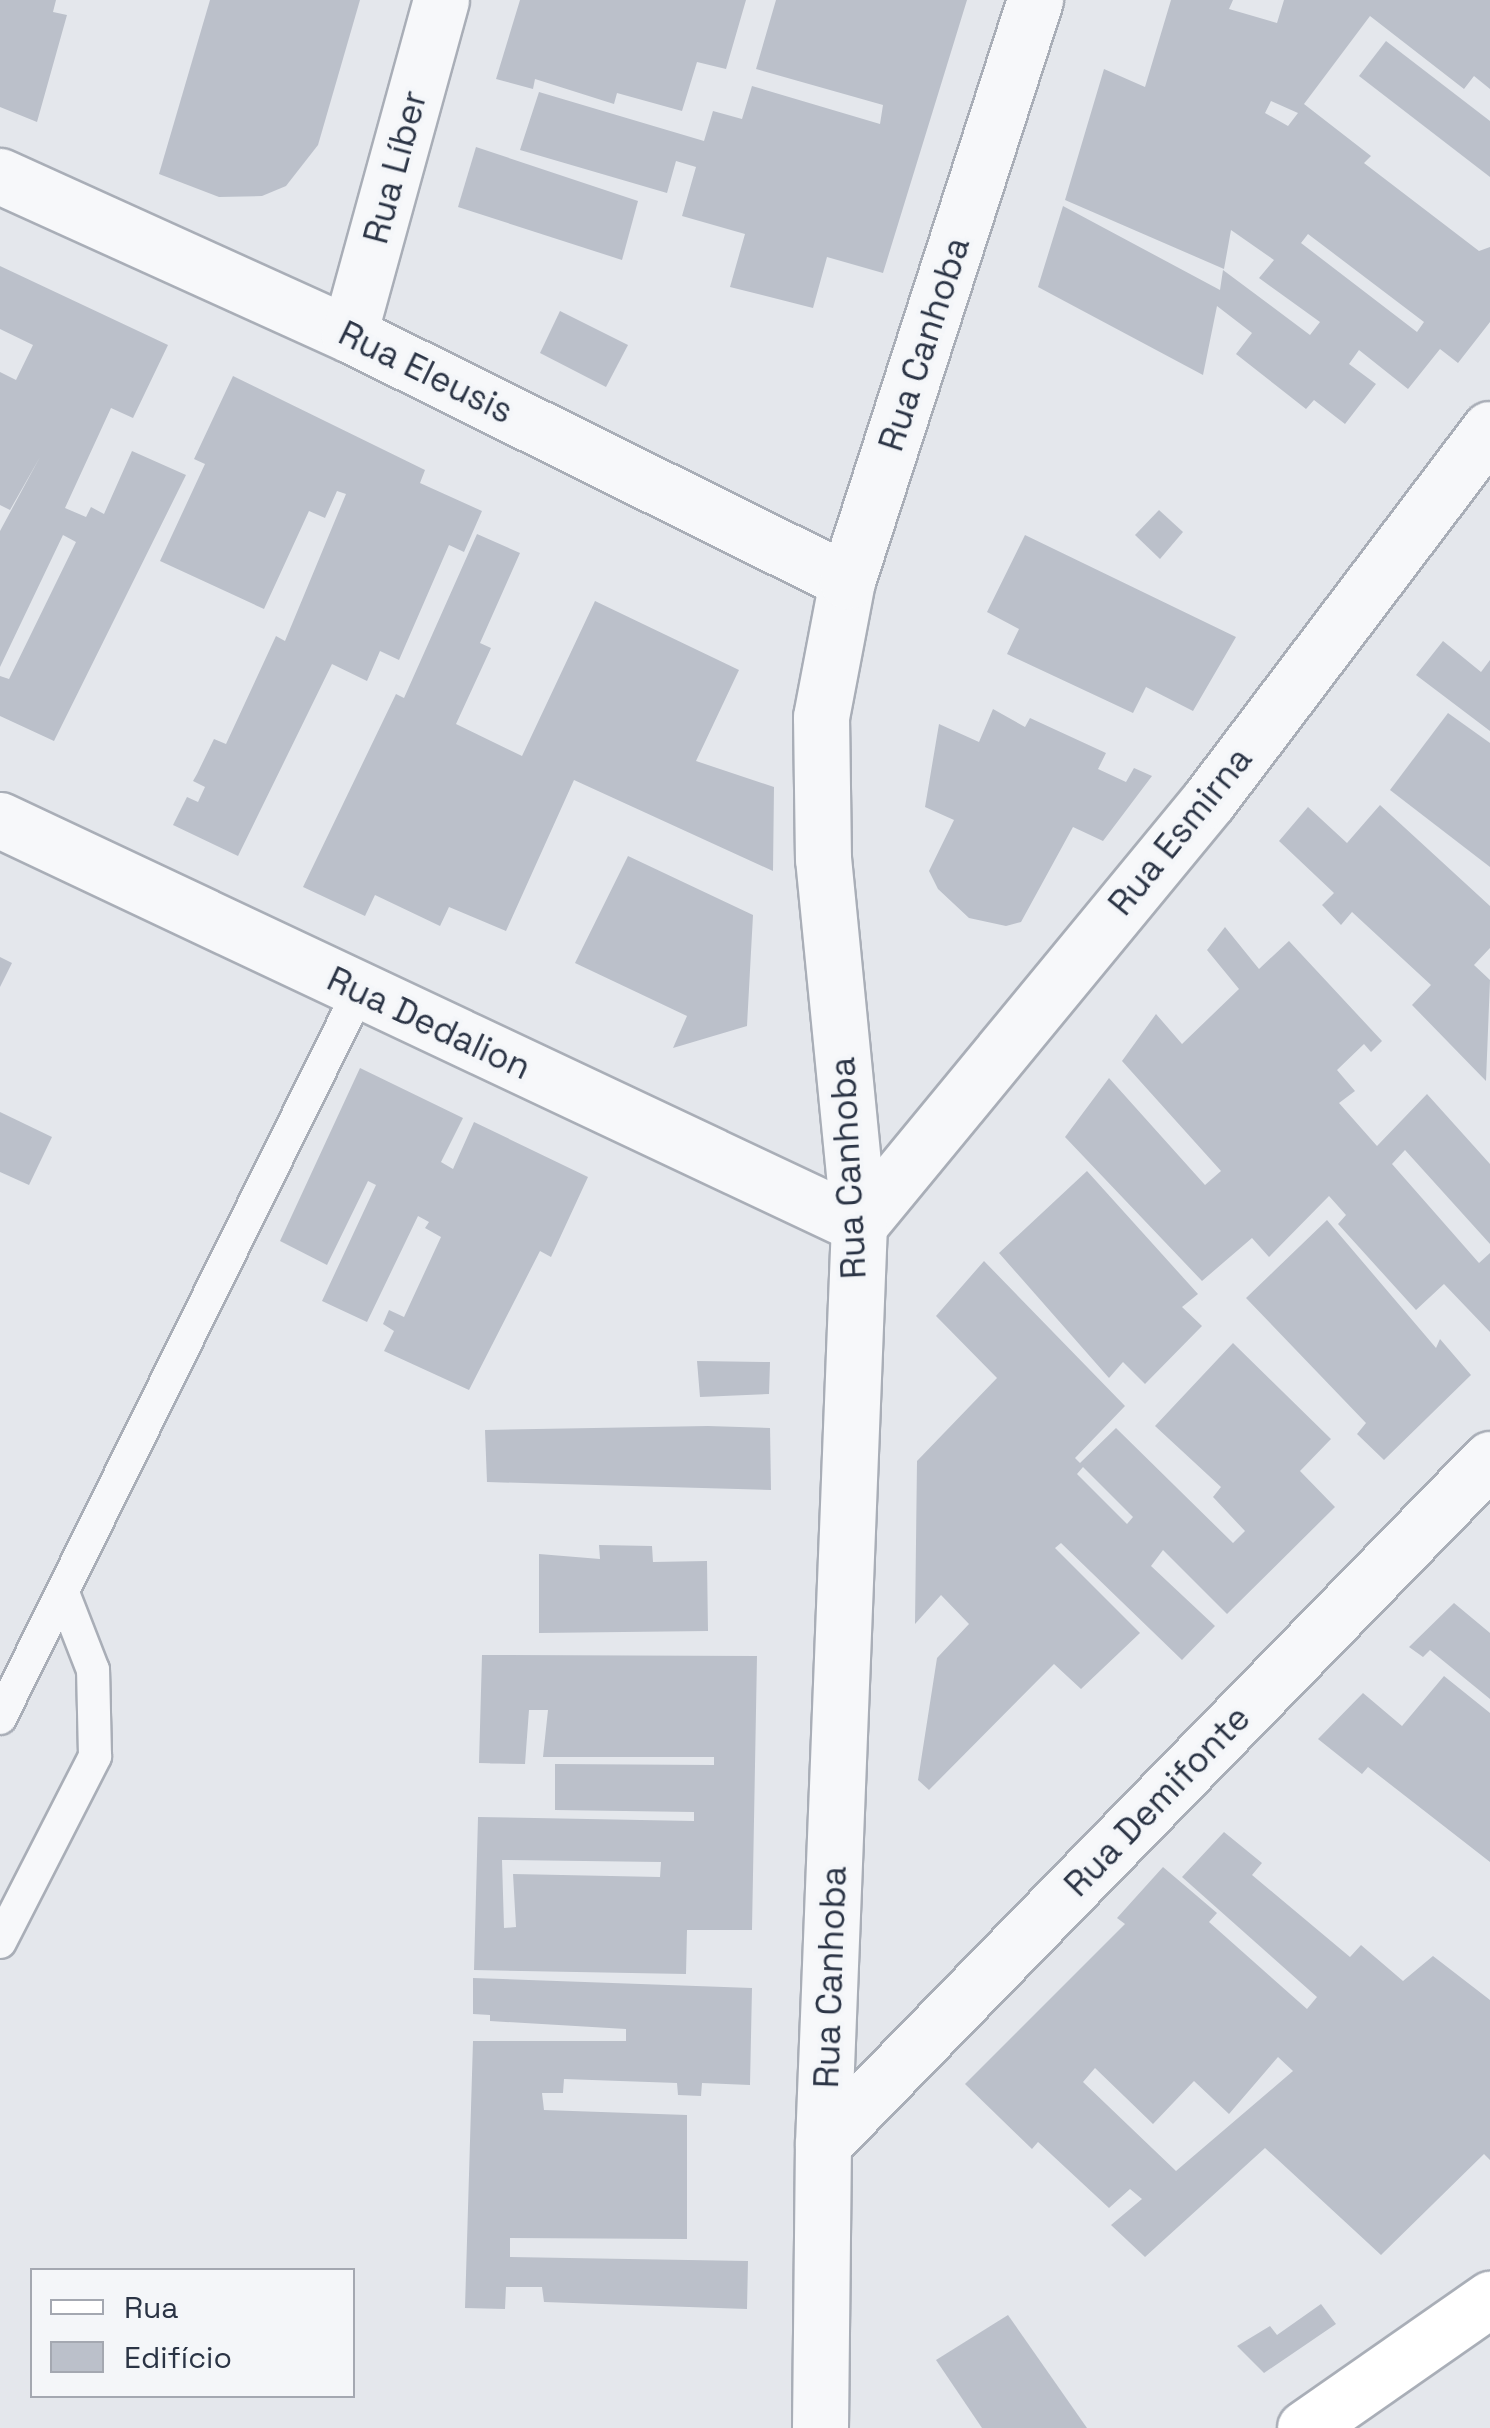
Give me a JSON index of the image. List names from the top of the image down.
{
  "streets": {
    "street": [
      "Rua Líber",
      "Rua Canhoba",
      "Rua Eleusis",
      "Rua Esmirna",
      "Rua Dedalion",
      "Rua Demifonte"
    ]
  },
  "crossings": [
    ["Rua Líber", "Rua Eleusis"],
    ["Rua Canhoba", "Rua Eleusis"],
    ["Rua Canhoba", "Rua Esmirna"],
    ["Rua Canhoba", "Rua Dedalion"],
    ["Rua Canhoba", "Rua Demifonte"],
    ["Rua Esmirna", "Rua Dedalion"]
  ],
  "legend": ["Rua", "Edifício"]
}
